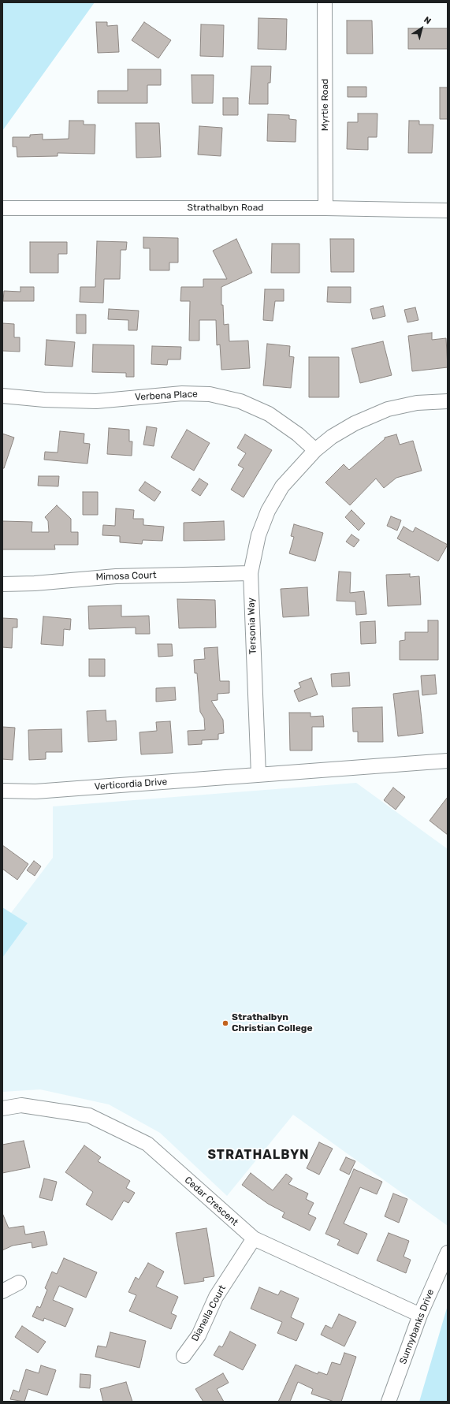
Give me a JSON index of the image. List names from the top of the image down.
{
  "streets": {
    "street": [
      "Myrtle Road",
      "Strathalbyn Road",
      "Verbena Place",
      "Mimosa Court",
      "Tersonia Way",
      "Verticordia Drive",
      "Cedar Crescent",
      "Dianella Court",
      "Sunnybanks Drive"
    ]
  },
  "crossings": [
    ["Myrtle Road", "Strathalbyn Road"],
    ["Verbena Place", "Tersonia Way"],
    ["Mimosa Court", "Tersonia Way"],
    ["Tersonia Way", "Verticordia Drive"],
    ["Cedar Crescent", "Dianella Court"],
    ["Cedar Crescent", "Sunnybanks Drive"]
  ],
  "districts": ["STRATHALBYN"],
  "places": ["Strathalbyn Christian College"],
  "north": "top right"
}
